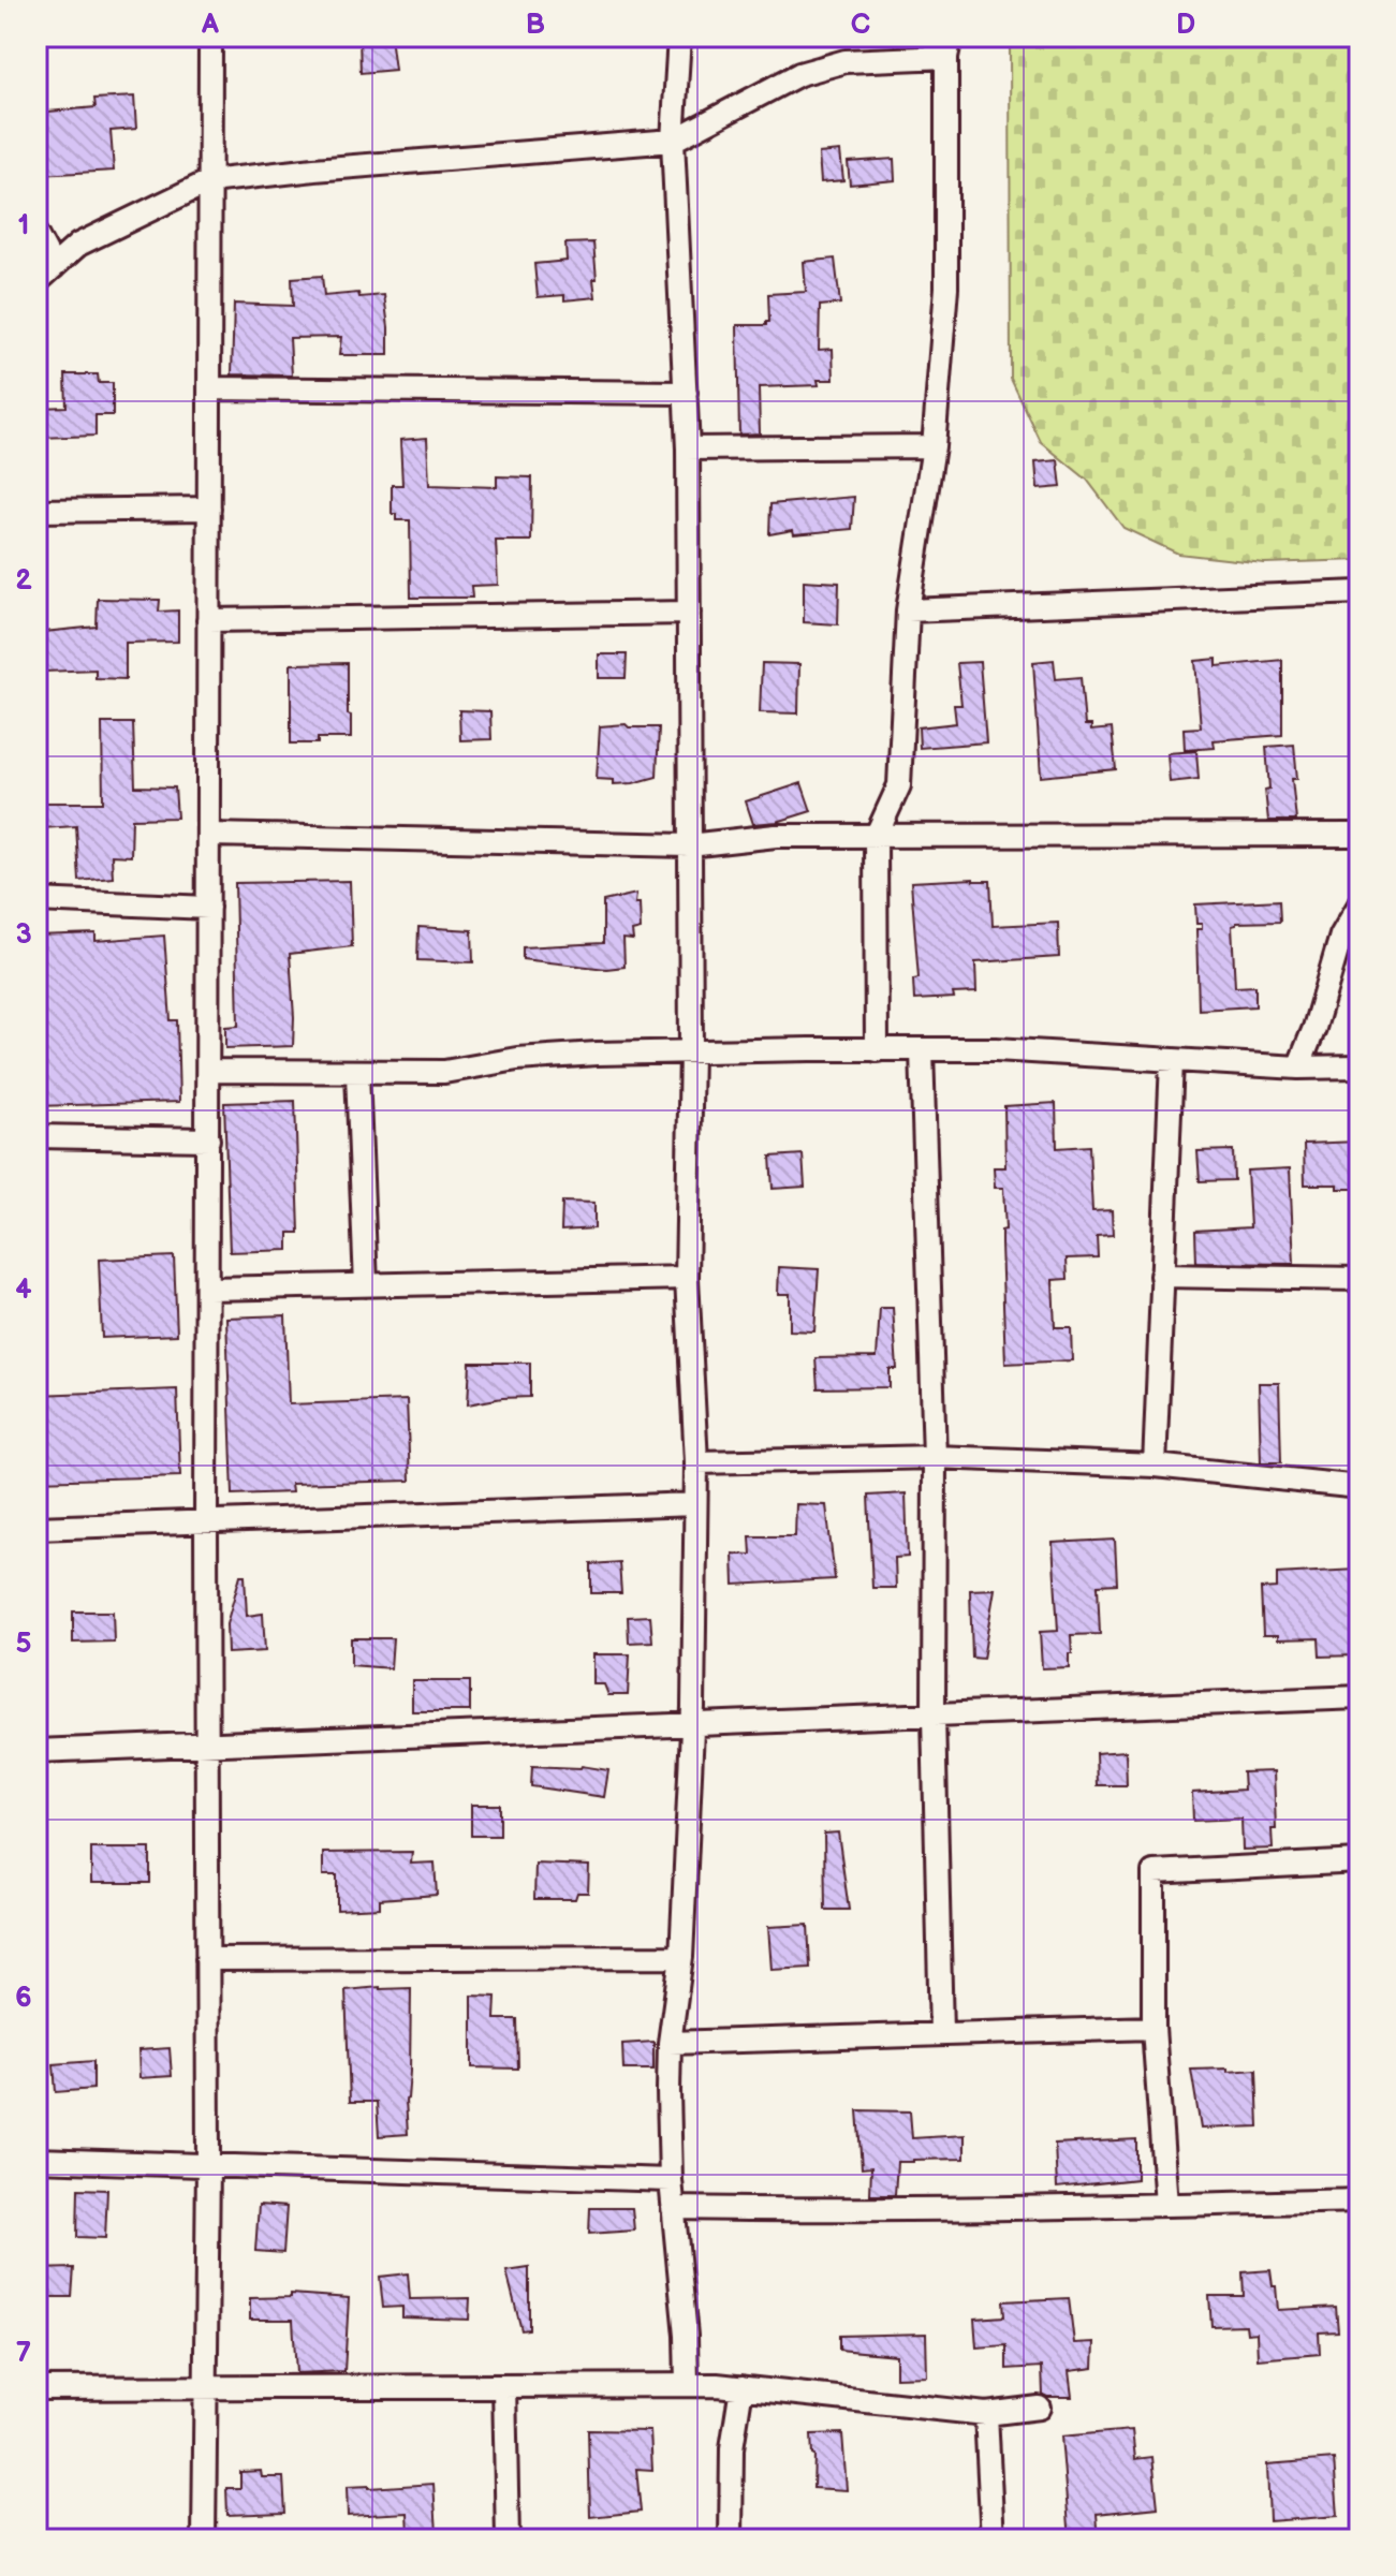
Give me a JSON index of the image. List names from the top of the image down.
{
  "grid": {
    "columns": [
      "A",
      "B",
      "C",
      "D"
    ],
    "rows": [
      "1",
      "2",
      "3",
      "4",
      "5",
      "6",
      "7"
    ]
  }
}
